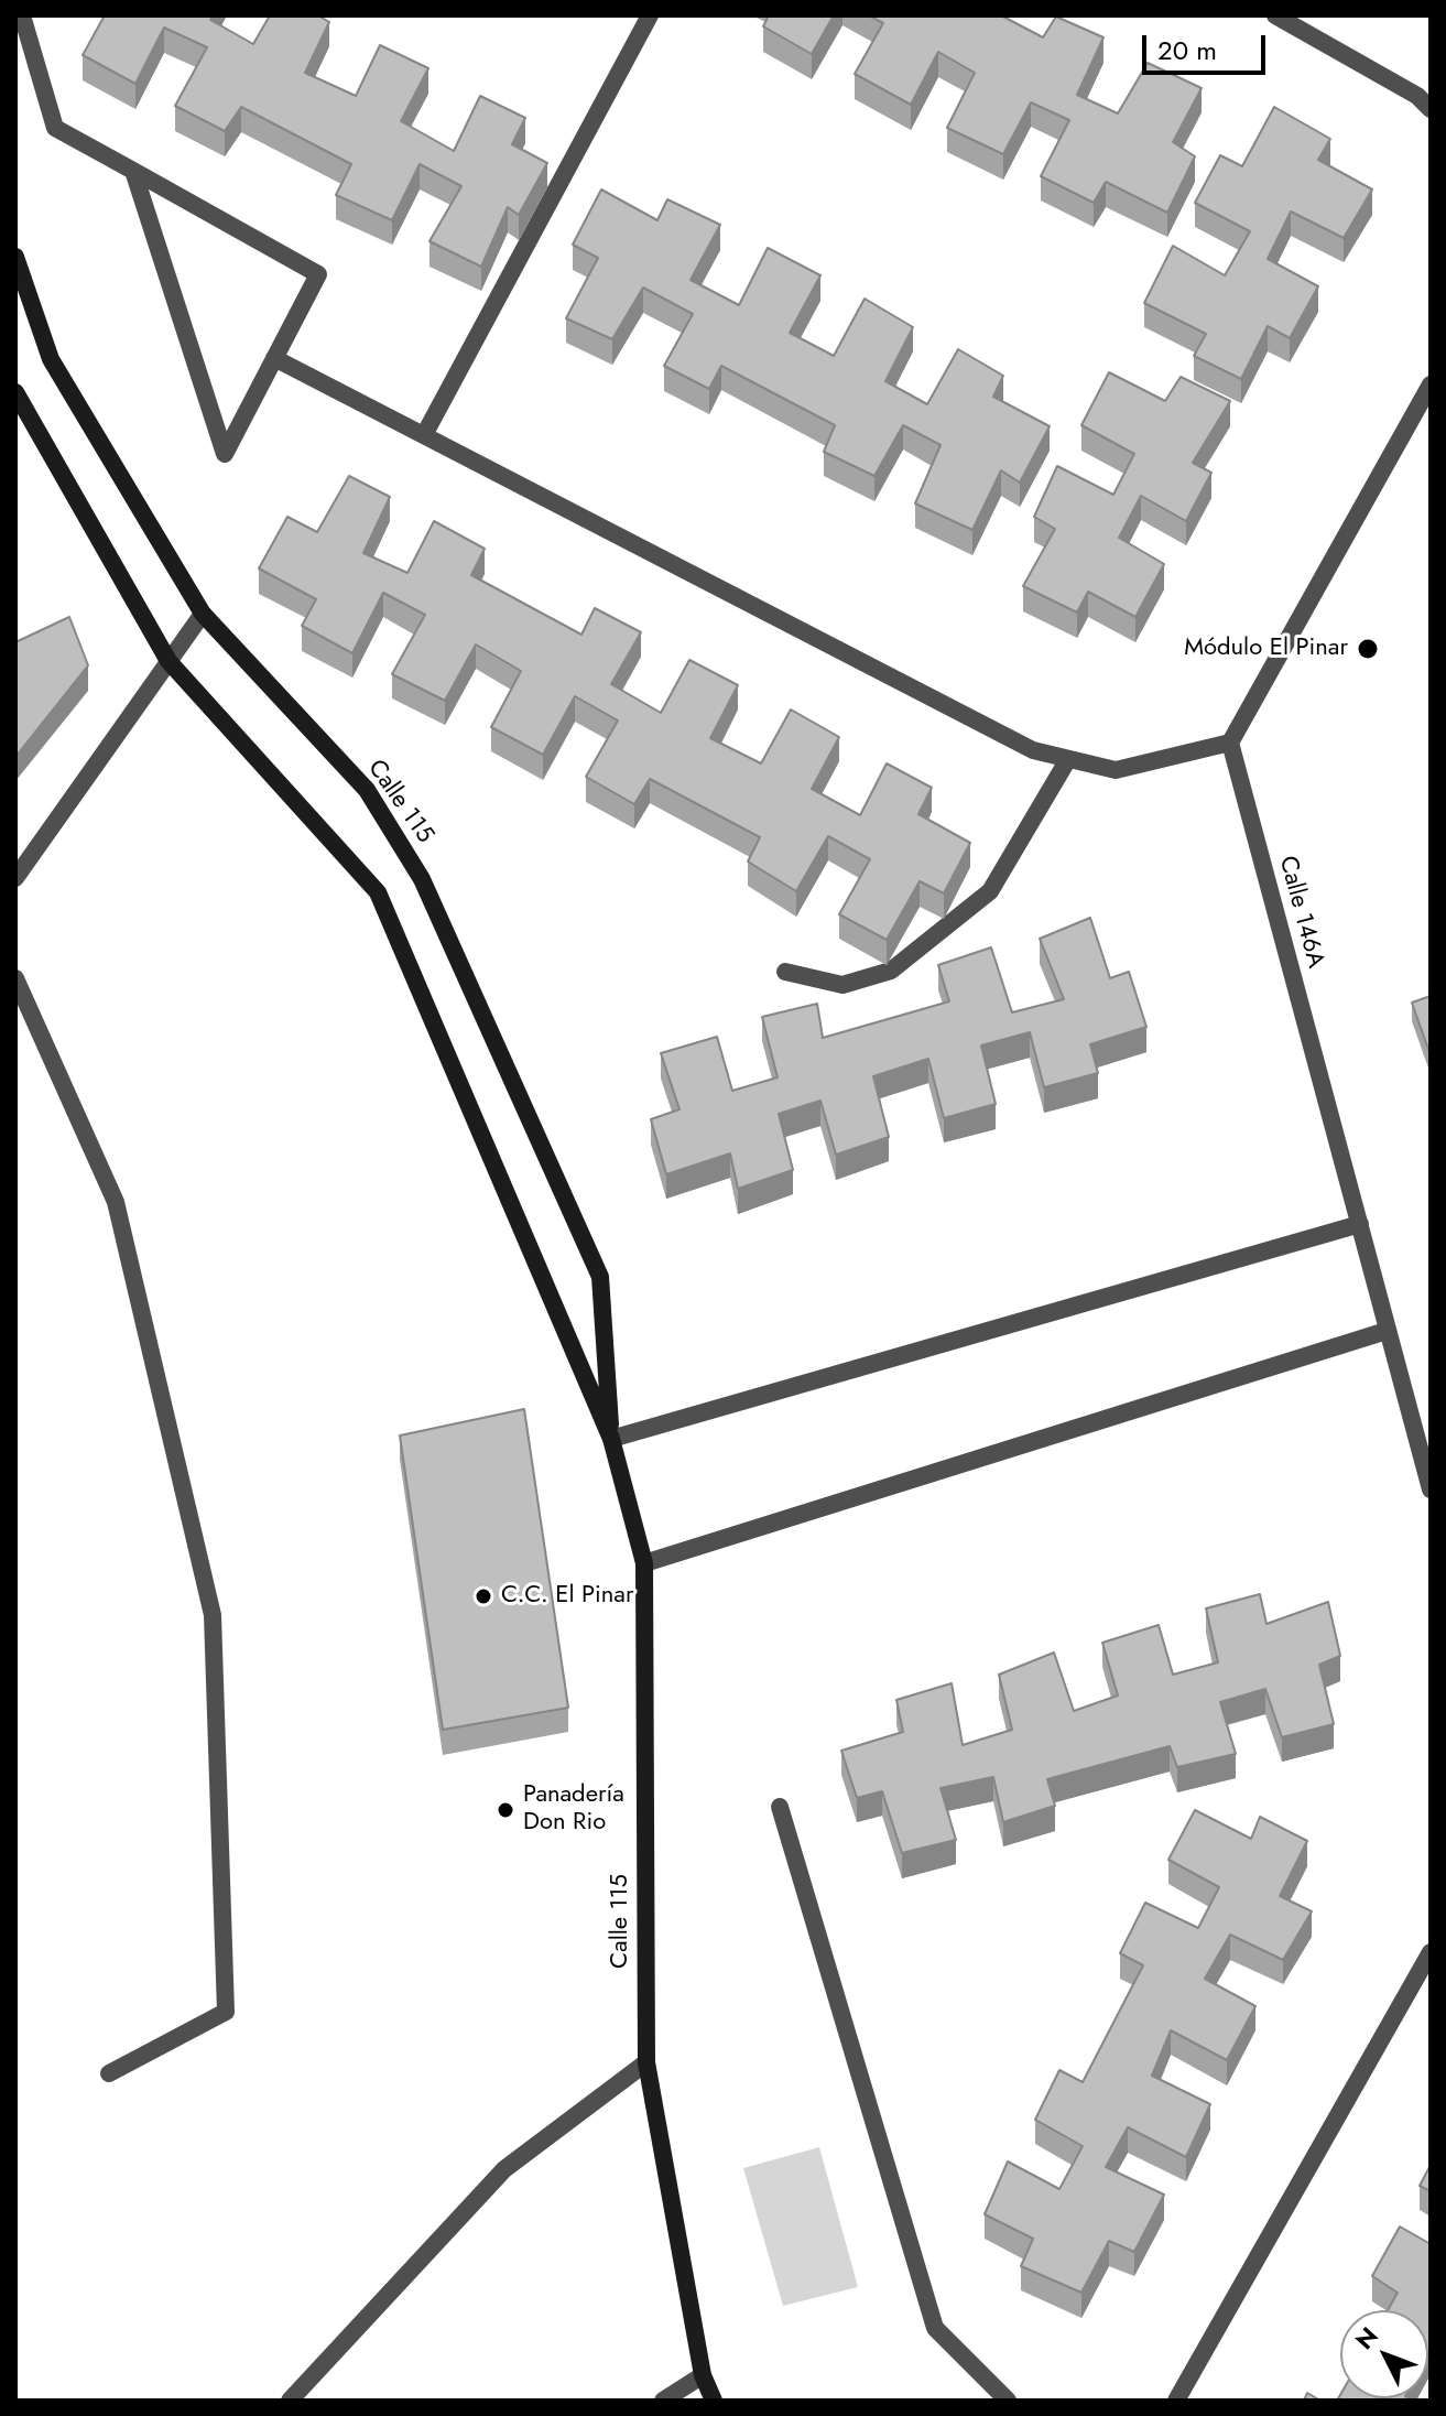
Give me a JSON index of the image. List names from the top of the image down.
{
  "streets": {
    "main road": ["Calle 115"],
    "street": ["Calle 146A"]
  },
  "places": ["Módulo El Pinar", "C.C. El Pinar", "Panadería Don Rio"],
  "scale_bar": "20 m",
  "north": "top left"
}
